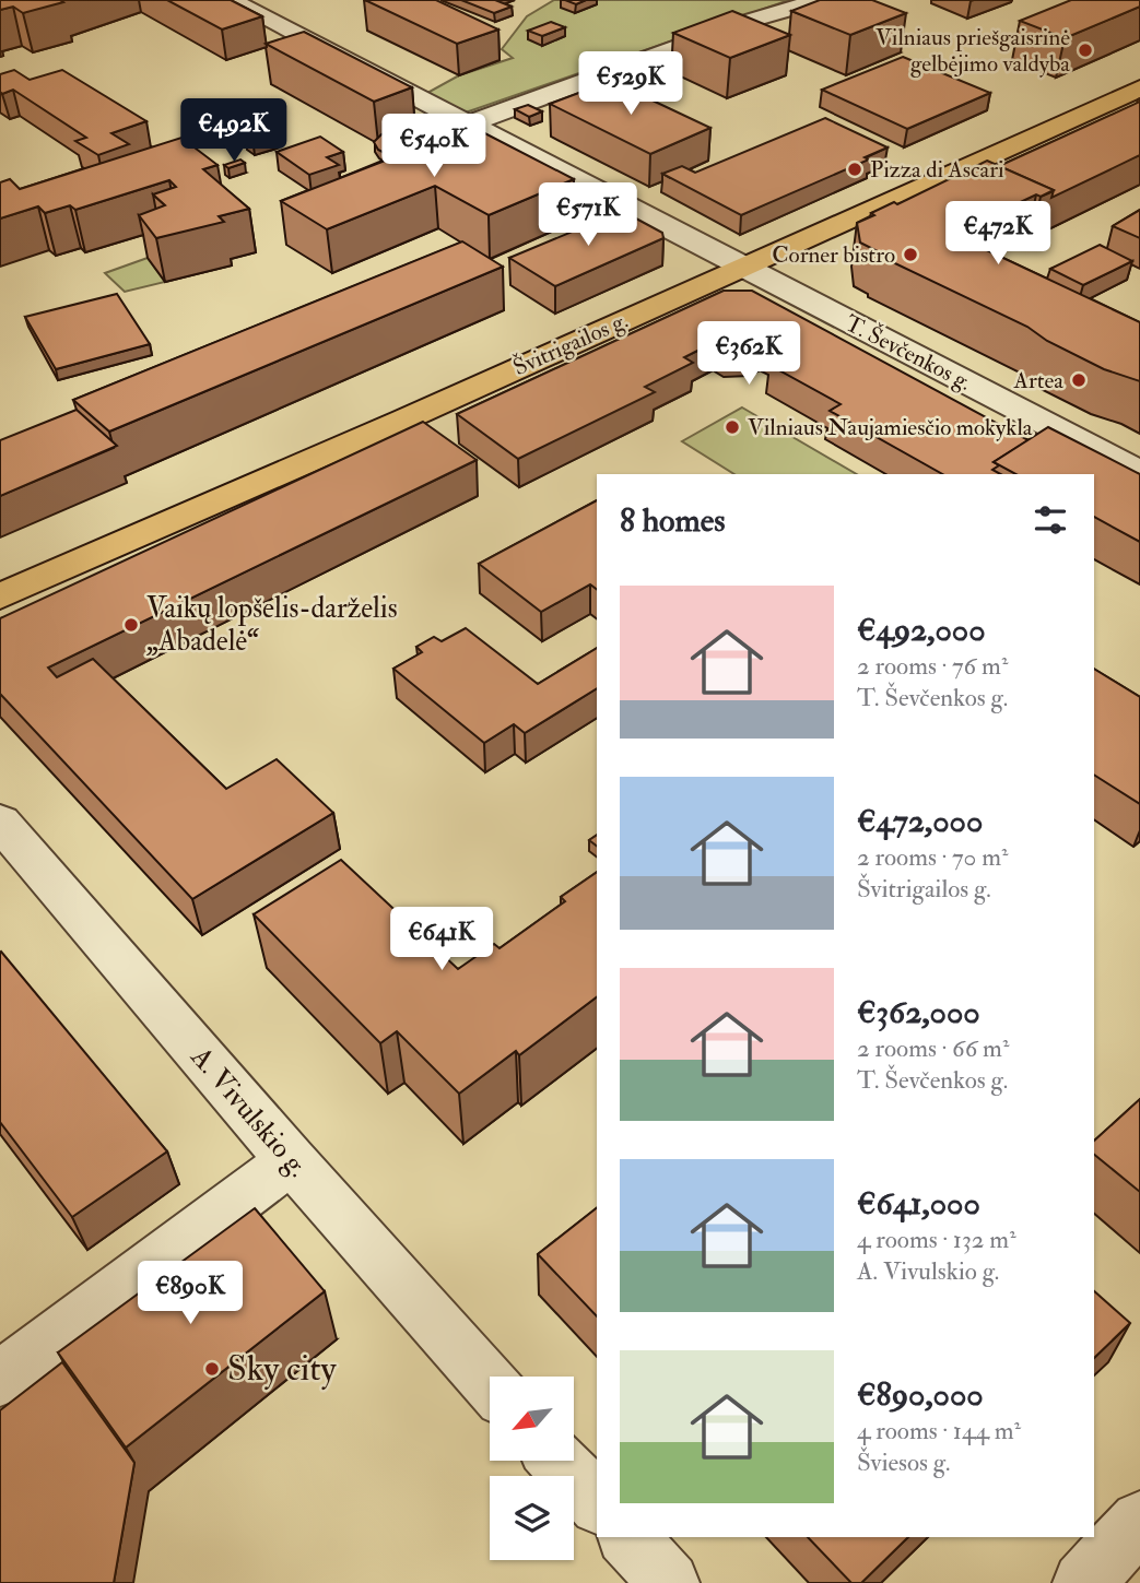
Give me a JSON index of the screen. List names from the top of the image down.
{
  "streets": {
    "main road": ["Švitrigailos g."],
    "street": ["T. Ševčenkos g.", "A. Vivulskio g."]
  },
  "crossings": [
    ["Švitrigailos g.", "T. Ševčenkos g."]
  ],
  "places": [
    "Vilniaus priešgaisrinė gelbėjimo valdyba",
    "Pizza di Ascari",
    "Corner bistro",
    "Artea",
    "Vilniaus Naujamiesčio mokykla",
    "Vaikų lopšelis-darželis „Abadelė“",
    "Sky city"
  ],
  "north": "bottom left",
  "page": {
    "price": [
      "€529K",
      "€492K",
      "€540K",
      "€571K",
      "€472K",
      "€362K",
      "€641K",
      "€890K"
    ],
    "heading": "8 homes",
    "list": [
      {
        "name": "€492,000",
        "note": "2 rooms · 76 m² · T. Ševčenkos g."
      },
      {
        "name": "€472,000",
        "note": "2 rooms · 70 m² · Švitrigailos g."
      },
      {
        "name": "€362,000",
        "note": "2 rooms · 66 m² · T. Ševčenkos g."
      },
      {
        "name": "€641,000",
        "note": "4 rooms · 132 m² · A. Vivulskio g."
      },
      {
        "name": "€890,000",
        "note": "4 rooms · 144 m² · Šviesos g."
      }
    ]
  }
}
